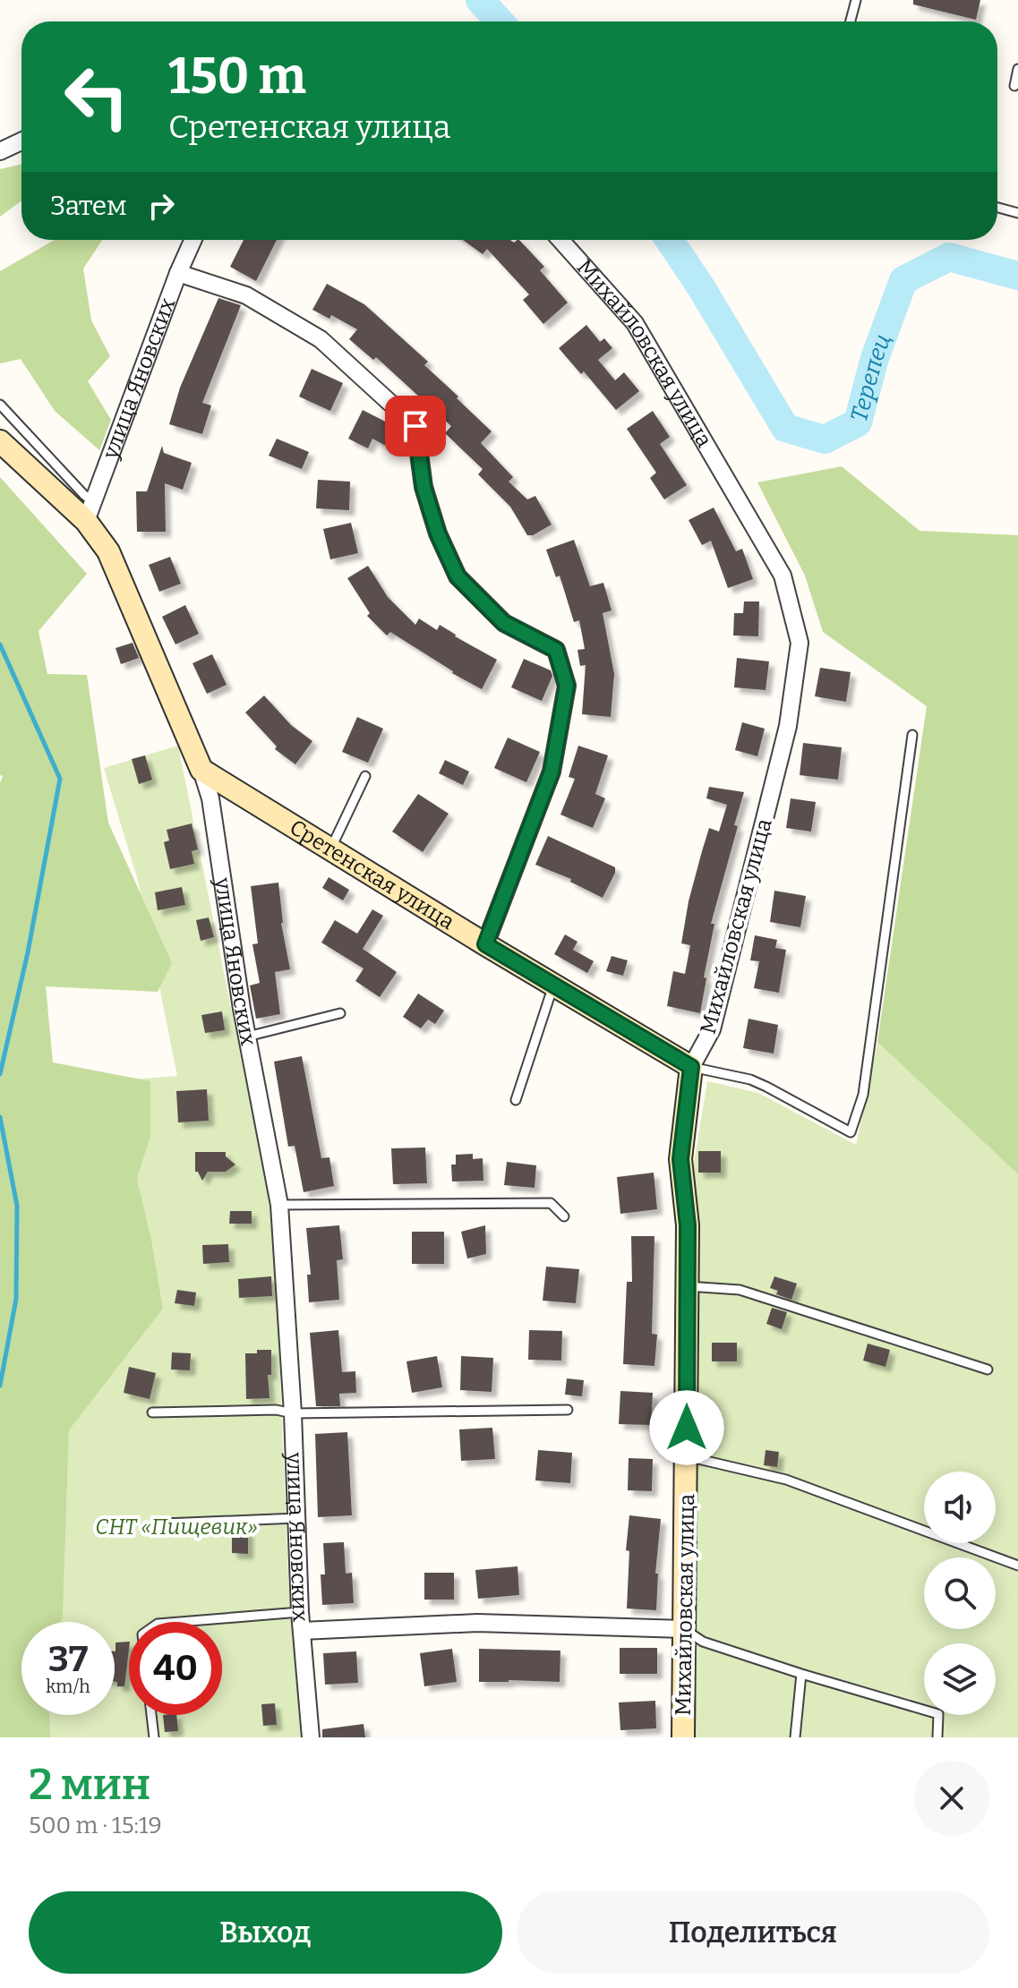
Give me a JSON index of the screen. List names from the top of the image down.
{
  "streets": {
    "street": ["Михайловская улица", "улица Яновских", "Сретенская улица"]
  },
  "crossings": [
    ["Михайловская улица", "Сретенская улица"],
    ["улица Яновских", "Сретенская улица"]
  ],
  "water": ["Терепец"],
  "parks": ["СНТ «Пищевик»"],
  "page": {
    "turn": ["150 m", "Сретенская улица"],
    "then": "Затем",
    "speed": "37 km/h",
    "limit": "40",
    "heading": ["2 мин", "500 m · 15:19"],
    "buttons": ["Выход", "Поделиться"]
  }
}
